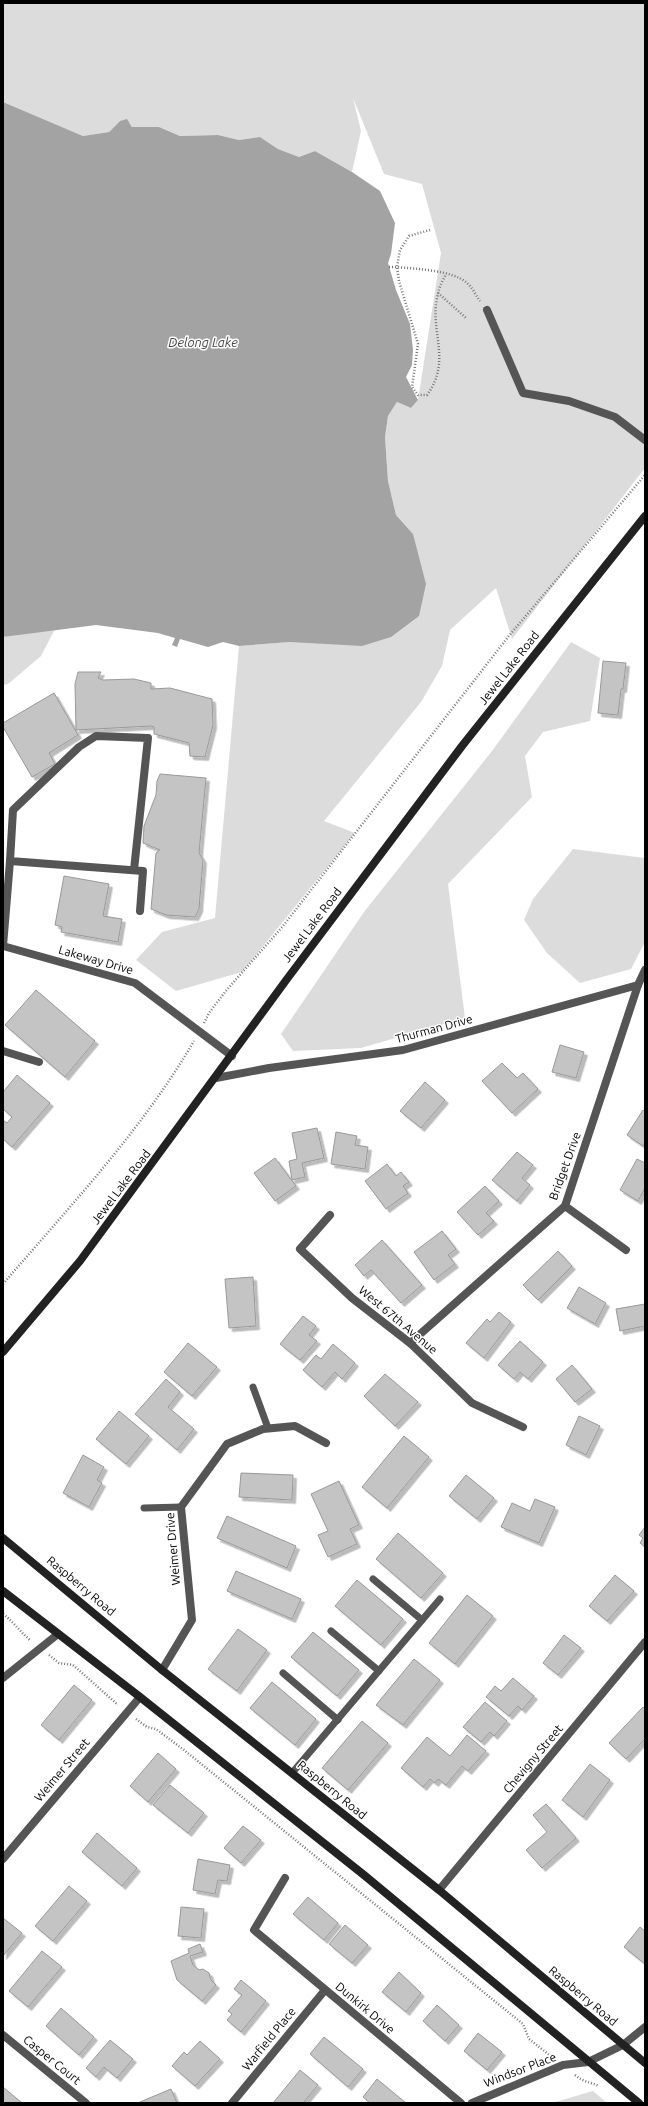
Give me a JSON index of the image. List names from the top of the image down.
{
  "streets": {
    "main road": ["Jewel Lake Road", "Raspberry Road"],
    "street": [
      "Lakeway Drive",
      "Thurman Drive",
      "Bridget Drive",
      "West 67th Avenue",
      "Weimer Drive",
      "Chevigny Street",
      "Weimer Street",
      "Dunkirk Drive",
      "Warfield Place",
      "Casper Court",
      "Windsor Place"
    ]
  },
  "crossings": [
    ["Jewel Lake Road", "Lakeway Drive"],
    ["Jewel Lake Road", "Thurman Drive"],
    ["Thurman Drive", "Bridget Drive"],
    ["Bridget Drive", "West 67th Avenue"],
    ["Weimer Drive", "Raspberry Road"],
    ["Raspberry Road", "Chevigny Street"],
    ["Raspberry Road", "Windsor Place"],
    ["Dunkirk Drive", "Warfield Place"]
  ],
  "water": ["Delong Lake"]
}
